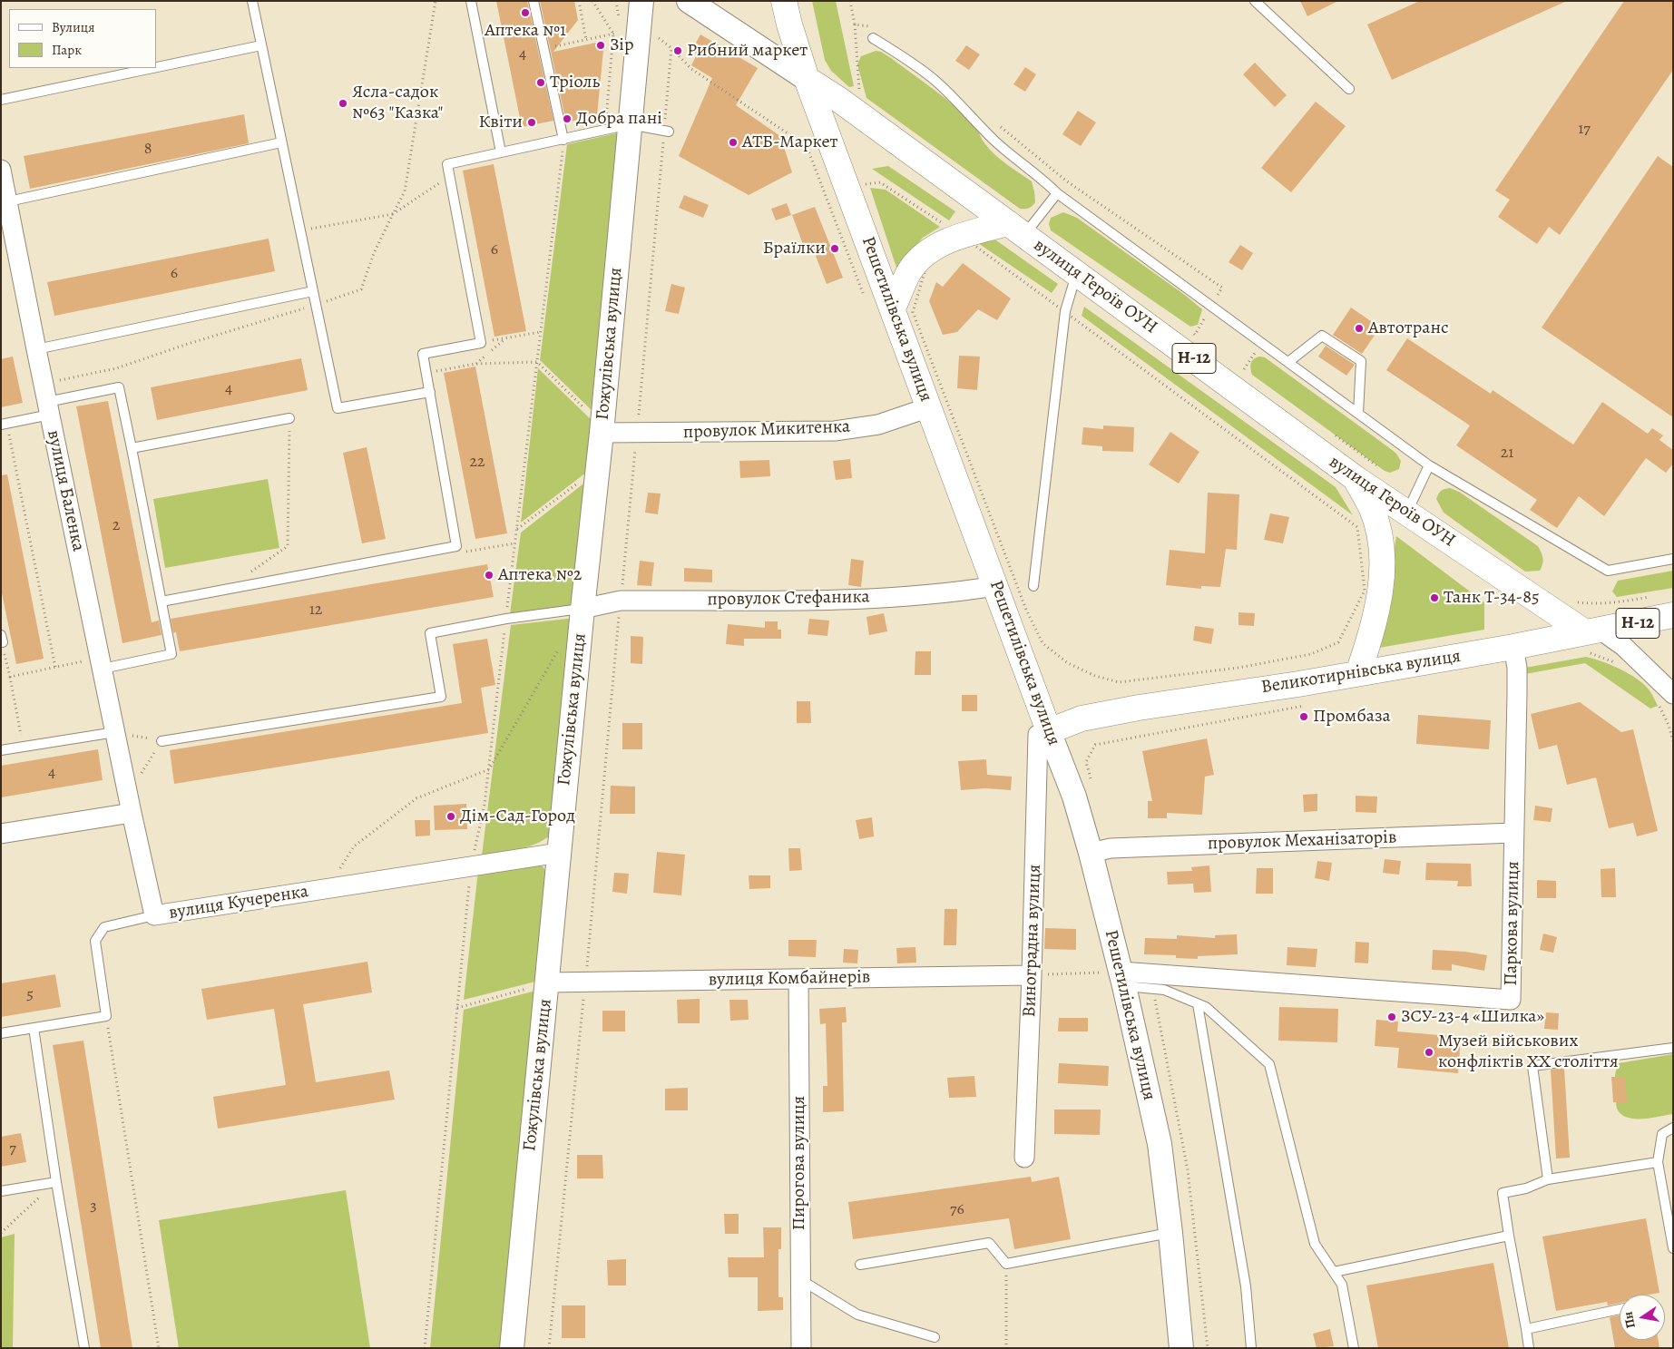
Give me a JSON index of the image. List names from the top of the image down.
{
  "streets": {
    "main road": [
      "вулиця Героїв ОУН",
      "Решетилівська вулиця",
      "Н-12",
      "Великотирнівська вулиця"
    ],
    "street": [
      "Гожулівська вулиця",
      "провулок Микитенка",
      "вулиця Баленка",
      "провулок Стефаника",
      "провулок Механізаторів",
      "вулиця Кучеренка",
      "Паркова вулиця",
      "Виноградна вулиця",
      "вулиця Комбайнерів",
      "Пирогова вулиця"
    ]
  },
  "crossings": [
    ["вулиця Героїв ОУН", "Решетилівська вулиця"],
    ["вулиця Героїв ОУН", "Великотирнівська вулиця"],
    ["Решетилівська вулиця", "провулок Микитенка"],
    ["Решетилівська вулиця", "провулок Стефаника"],
    ["Решетилівська вулиця", "Великотирнівська вулиця"],
    ["Решетилівська вулиця", "провулок Механізаторів"],
    ["Решетилівська вулиця", "Паркова вулиця"],
    ["Решетилівська вулиця", "Виноградна вулиця"],
    ["Гожулівська вулиця", "провулок Микитенка"],
    ["Гожулівська вулиця", "провулок Стефаника"],
    ["Гожулівська вулиця", "вулиця Кучеренка"],
    ["Гожулівська вулиця", "вулиця Комбайнерів"],
    ["вулиця Баленка", "вулиця Кучеренка"],
    ["Великотирнівська вулиця", "Паркова вулиця"],
    ["Великотирнівська вулиця", "Виноградна вулиця"],
    ["провулок Механізаторів", "Паркова вулиця"],
    ["Виноградна вулиця", "вулиця Комбайнерів"],
    ["вулиця Комбайнерів", "Пирогова вулиця"]
  ],
  "places": [
    "Аптека №1",
    "Зір",
    "Рибний маркет",
    "Тріоль",
    "Ясла-садок №63 \"Казка\"",
    "Добра пані",
    "Квіти",
    "АТБ-Маркет",
    "Браїлки",
    "Автотранс",
    "Аптека №2",
    "Танк Т-34-85",
    "Промбаза",
    "Дім-Сад-Город",
    "ЗСУ-23-4 «Шилка»",
    "Музей військових конфліктів ХХ століття"
  ],
  "house_numbers": [
    "4",
    "17",
    "8",
    "6",
    "6",
    "4",
    "21",
    "22",
    "2",
    "12",
    "4",
    "5",
    "7",
    "3",
    "76"
  ],
  "legend": ["Вулиця", "Парк"],
  "north": "left"
}
